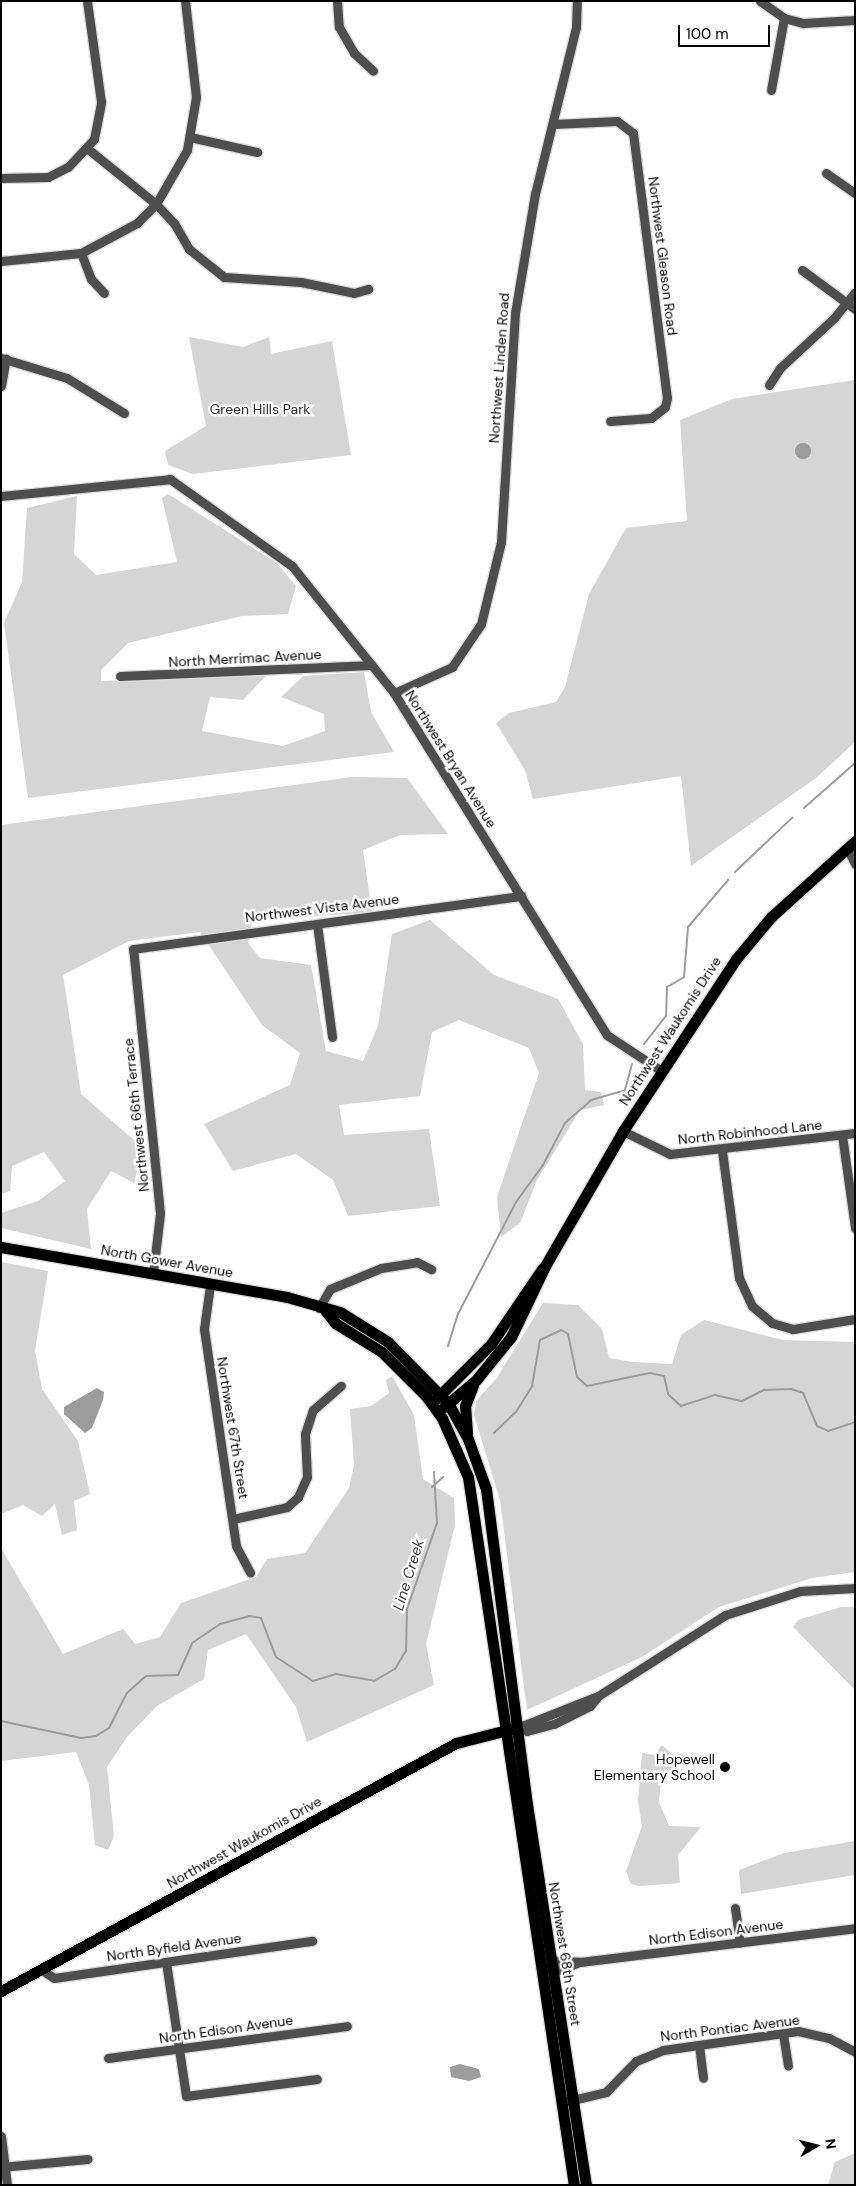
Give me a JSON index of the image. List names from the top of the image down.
{
  "streets": {
    "main road": ["Northwest Waukomis Drive", "North Gower Avenue", "Northwest 68th Street"],
    "street": [
      "Northwest Gleason Road",
      "Northwest Linden Road",
      "North Merrimac Avenue",
      "Northwest Bryan Avenue",
      "Northwest Vista Avenue",
      "Northwest 66th Terrace",
      "North Robinhood Lane",
      "Northwest 67th Street",
      "North Edison Avenue",
      "North Byfield Avenue",
      "North Pontiac Avenue"
    ]
  },
  "crossings": [
    ["Northwest Gleason Road", "Northwest Linden Road"],
    ["Northwest Linden Road", "Northwest Bryan Avenue"],
    ["North Merrimac Avenue", "Northwest Bryan Avenue"],
    ["Northwest Bryan Avenue", "Northwest Vista Avenue"],
    ["Northwest Bryan Avenue", "Northwest Waukomis Drive"],
    ["Northwest Vista Avenue", "Northwest 66th Terrace"],
    ["Northwest Waukomis Drive", "North Robinhood Lane"],
    ["Northwest Waukomis Drive", "North Gower Avenue"],
    ["Northwest Waukomis Drive", "North Byfield Avenue"],
    ["Northwest Waukomis Drive", "Northwest 68th Street"],
    ["Northwest 66th Terrace", "North Gower Avenue"],
    ["North Gower Avenue", "Northwest 67th Street"],
    ["North Gower Avenue", "Northwest 68th Street"],
    ["North Edison Avenue", "Northwest 68th Street"],
    ["Northwest 68th Street", "North Pontiac Avenue"]
  ],
  "water": ["Line Creek"],
  "parks": ["Green Hills Park"],
  "places": ["Hopewell Elementary School"],
  "scale_bar": "100 m",
  "north": "right"
}
